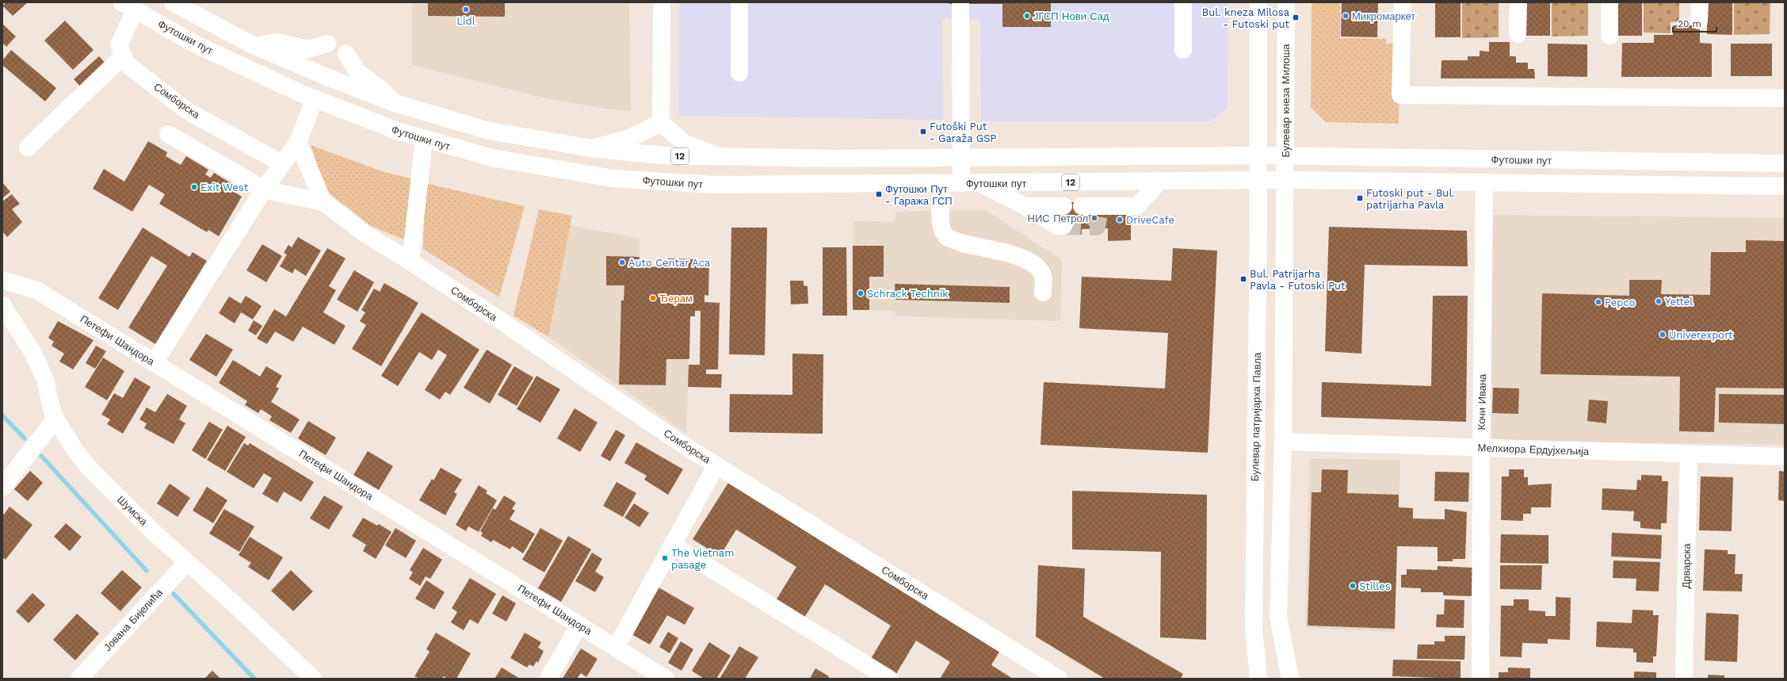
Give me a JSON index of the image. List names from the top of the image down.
{
  "streets": {
    "main road": [
      "Футошки пут",
      "Сомборска",
      "Булевар кнеза Милоша",
      "12",
      "Петефи Шандора",
      "Кочи Ивана",
      "Булевар патријарха Павла",
      "Мелхиора Ердујхељија",
      "Шумска",
      "Дрварска",
      "Јована Бијелића"
    ]
  },
  "crossings": [
    ["Футошки пут", "Сомборска"],
    ["Футошки пут", "Булевар кнеза Милоша"],
    ["Футошки пут", "12"],
    ["Футошки пут", "Булевар патријарха Павла"],
    ["Булевар кнеза Милоша", "12"],
    ["12", "Булевар патријарха Павла"],
    ["Кочи Ивана", "Мелхиора Ердујхељија"],
    ["Мелхиора Ердујхељија", "Дрварска"],
    ["Шумска", "Јована Бијелића"]
  ],
  "places": {
    "other": [
      "Lidl",
      "ЈГСП Нови Сад",
      "Микромаркет",
      "Exit West",
      "НИС Петрол",
      "DriveCafe",
      "Auto Centar Aca",
      "Schrack Technik",
      "Ђерам",
      "Yettel",
      "Pepco",
      "Univerexport",
      "The Vietnam pasage",
      "Stilles"
    ],
    "transit": [
      "Bul. kneza Milosa - Futoski put",
      "Futoški Put - Garaža GSP",
      "Футошки Пут - Гаража ГСП",
      "Futoski put - Bul. patrijarha Pavla",
      "Bul. Patrijarha Pavla - Futoski Put"
    ]
  },
  "scale_bar": "20 m"
}
